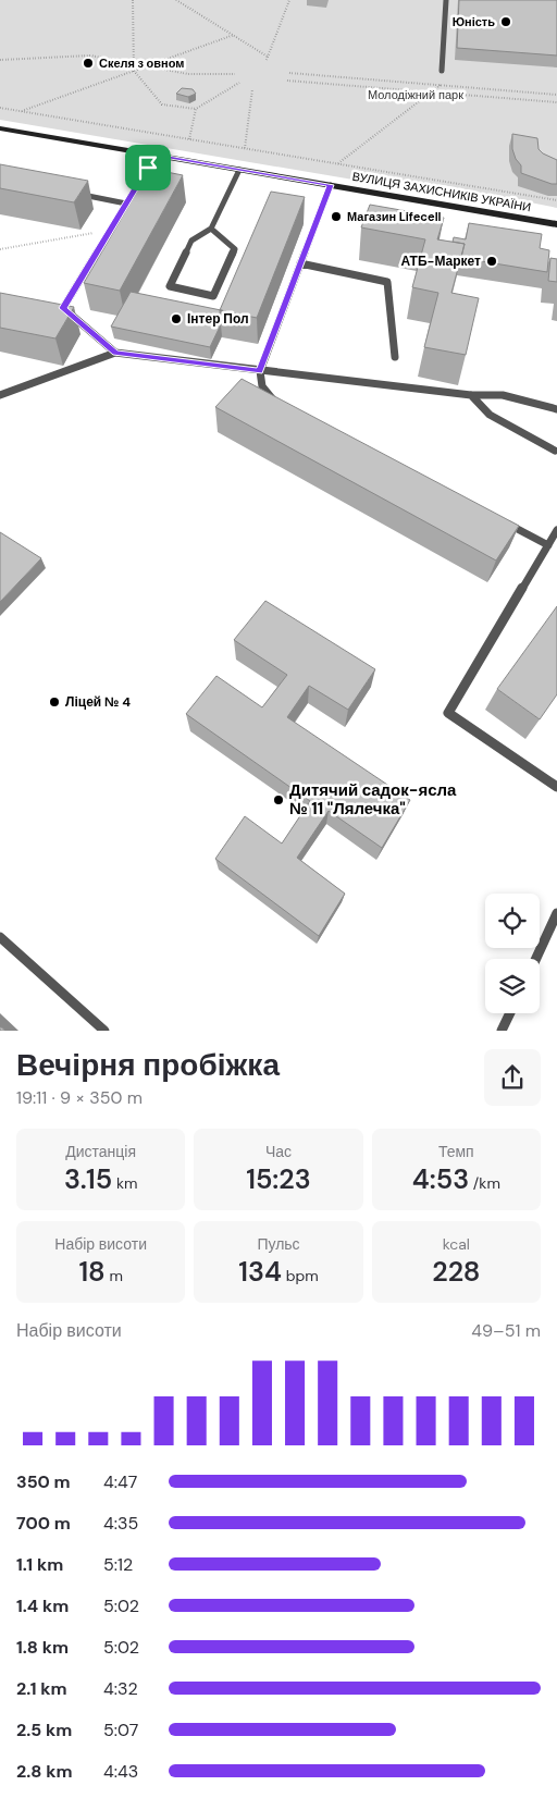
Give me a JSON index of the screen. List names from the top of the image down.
{
  "streets": {
    "main road": ["ВУЛИЦЯ ЗАХИСНИКІВ УКРАЇНИ"]
  },
  "parks": ["Молодіжний парк"],
  "places": [
    "Юність",
    "Скеля з овном",
    "Магазин Lifecell",
    "АТБ-Маркет",
    "Інтер Пол",
    "Ліцей № 4",
    "Дитячий садок-ясла № 11 \"Лялечка\""
  ],
  "page": {
    "heading": ["Вечірня пробіжка", "19:11 · 9 × 350 m"],
    "stats": [
      ["Дистанція", "3.15 km"],
      ["Час", "15:23"],
      ["Темп", "4:53 /km"],
      ["Набір висоти", "18 m"],
      ["Пульс", "134 bpm"],
      ["kcal", "228"]
    ],
    "chart": ["Набір висоти", "49–51 m"],
    "list": [
      {
        "name": "350 m",
        "note": "4:47"
      },
      {
        "name": "700 m",
        "note": "4:35"
      },
      {
        "name": "1.1 km",
        "note": "5:12"
      },
      {
        "name": "1.4 km",
        "note": "5:02"
      },
      {
        "name": "1.8 km",
        "note": "5:02"
      },
      {
        "name": "2.1 km",
        "note": "4:32"
      },
      {
        "name": "2.5 km",
        "note": "5:07"
      },
      {
        "name": "2.8 km",
        "note": "4:43"
      }
    ]
  }
}
